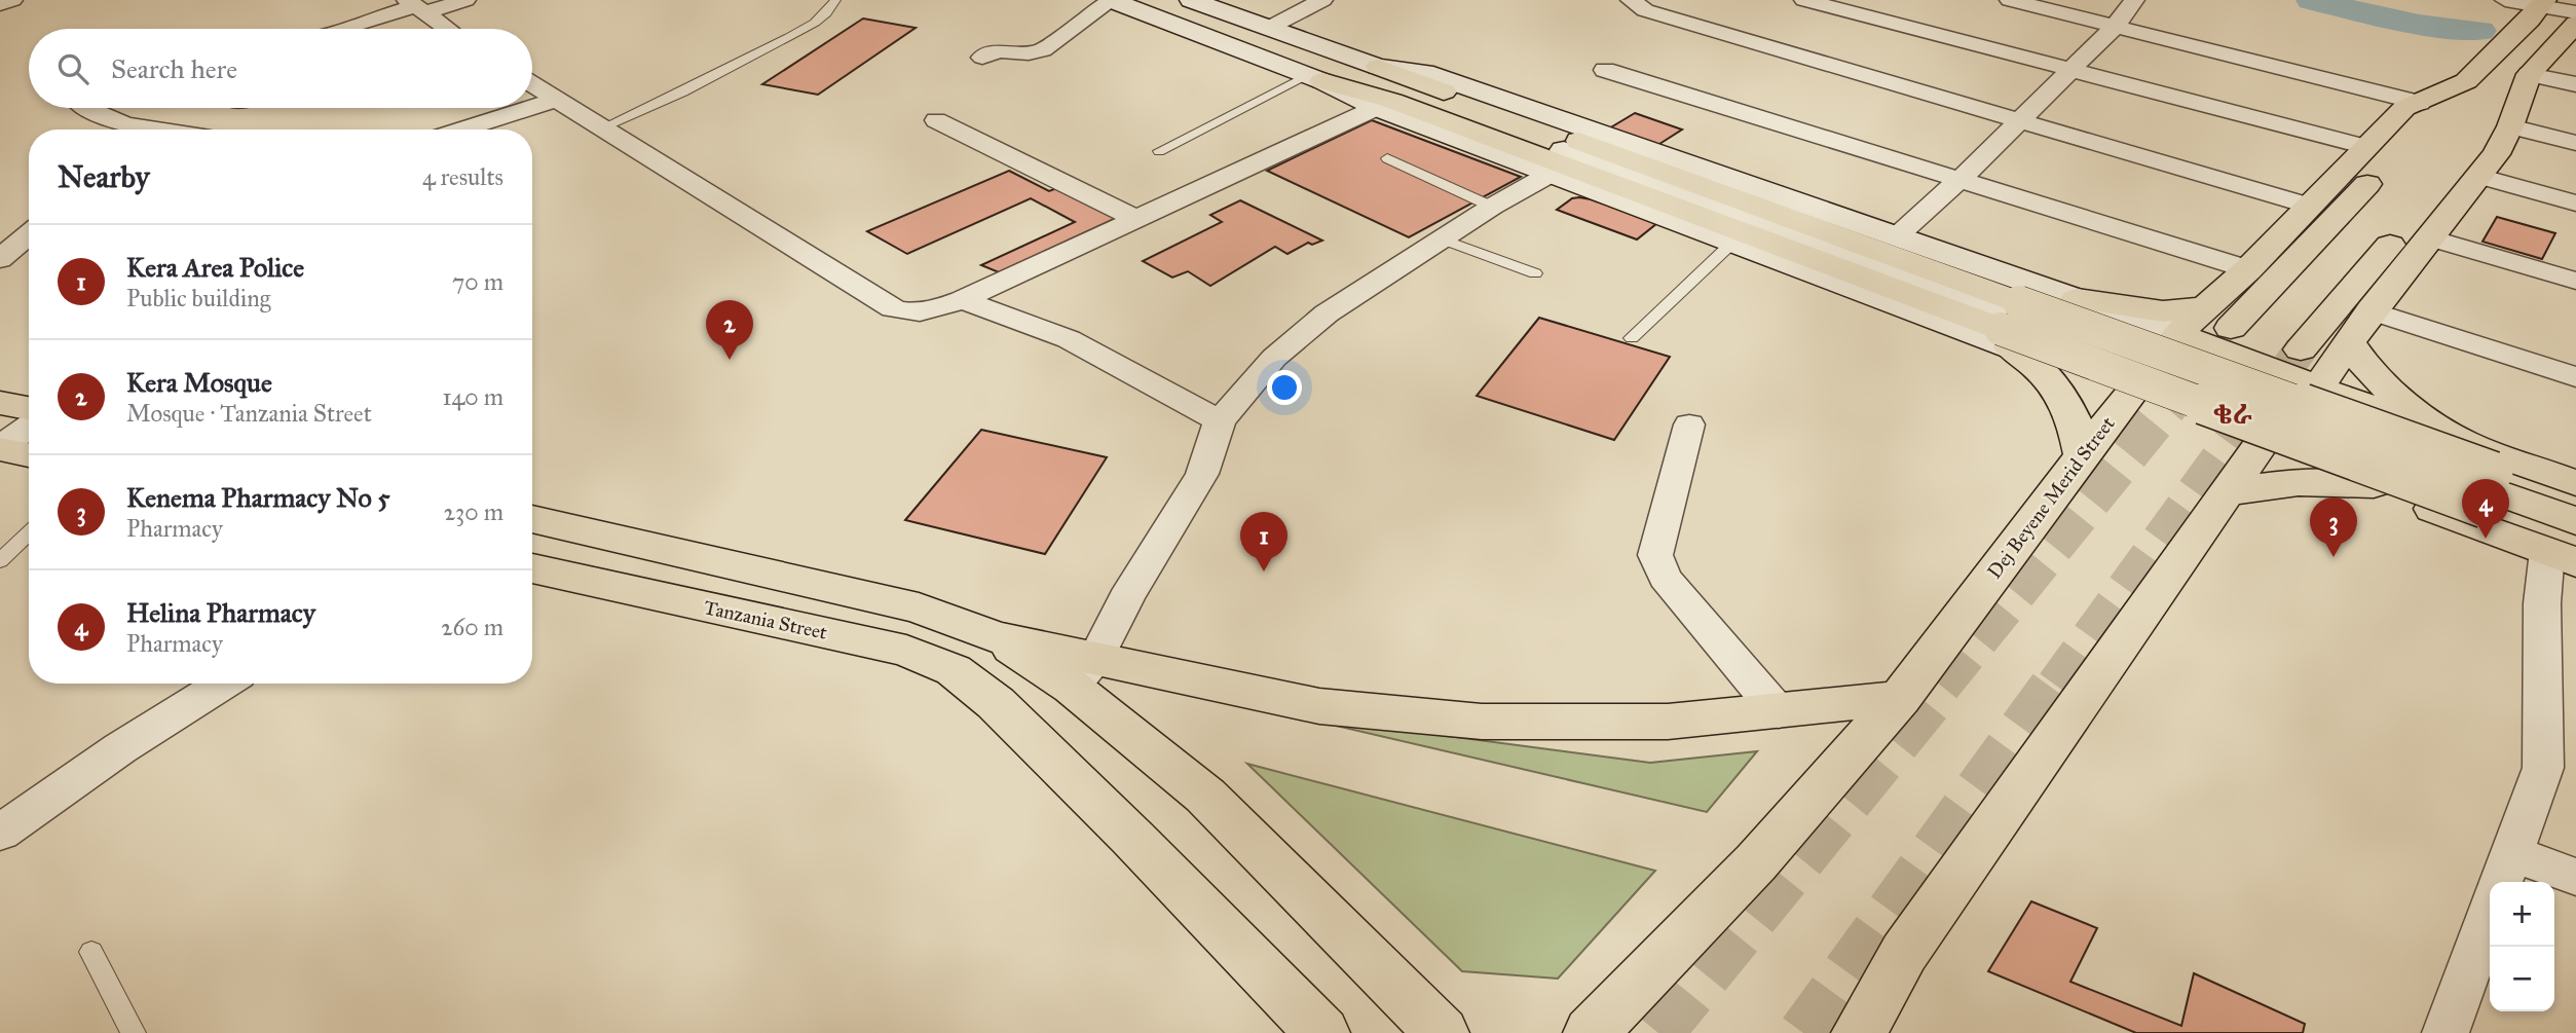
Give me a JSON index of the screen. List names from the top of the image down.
{
  "streets": {
    "main road": ["Dej Beyene Merid Street", "Tanzania Street"]
  },
  "districts": ["ቄራ"],
  "page": {
    "search": "Search here",
    "heading": ["Nearby", "4 results"],
    "list": [
      {
        "mark": "1",
        "name": "Kera Area Police",
        "note": "Public building",
        "value": "70 m"
      },
      {
        "mark": "2",
        "name": "Kera Mosque",
        "note": "Mosque · Tanzania Street",
        "value": "140 m"
      },
      {
        "mark": "3",
        "name": "Kenema Pharmacy No 5",
        "note": "Pharmacy",
        "value": "230 m"
      },
      {
        "mark": "4",
        "name": "Helina Pharmacy",
        "note": "Pharmacy",
        "value": "260 m"
      }
    ],
    "pins": [
      "2",
      "4",
      "3",
      "1"
    ],
    "map_buttons": ["+", "−"]
  }
}
